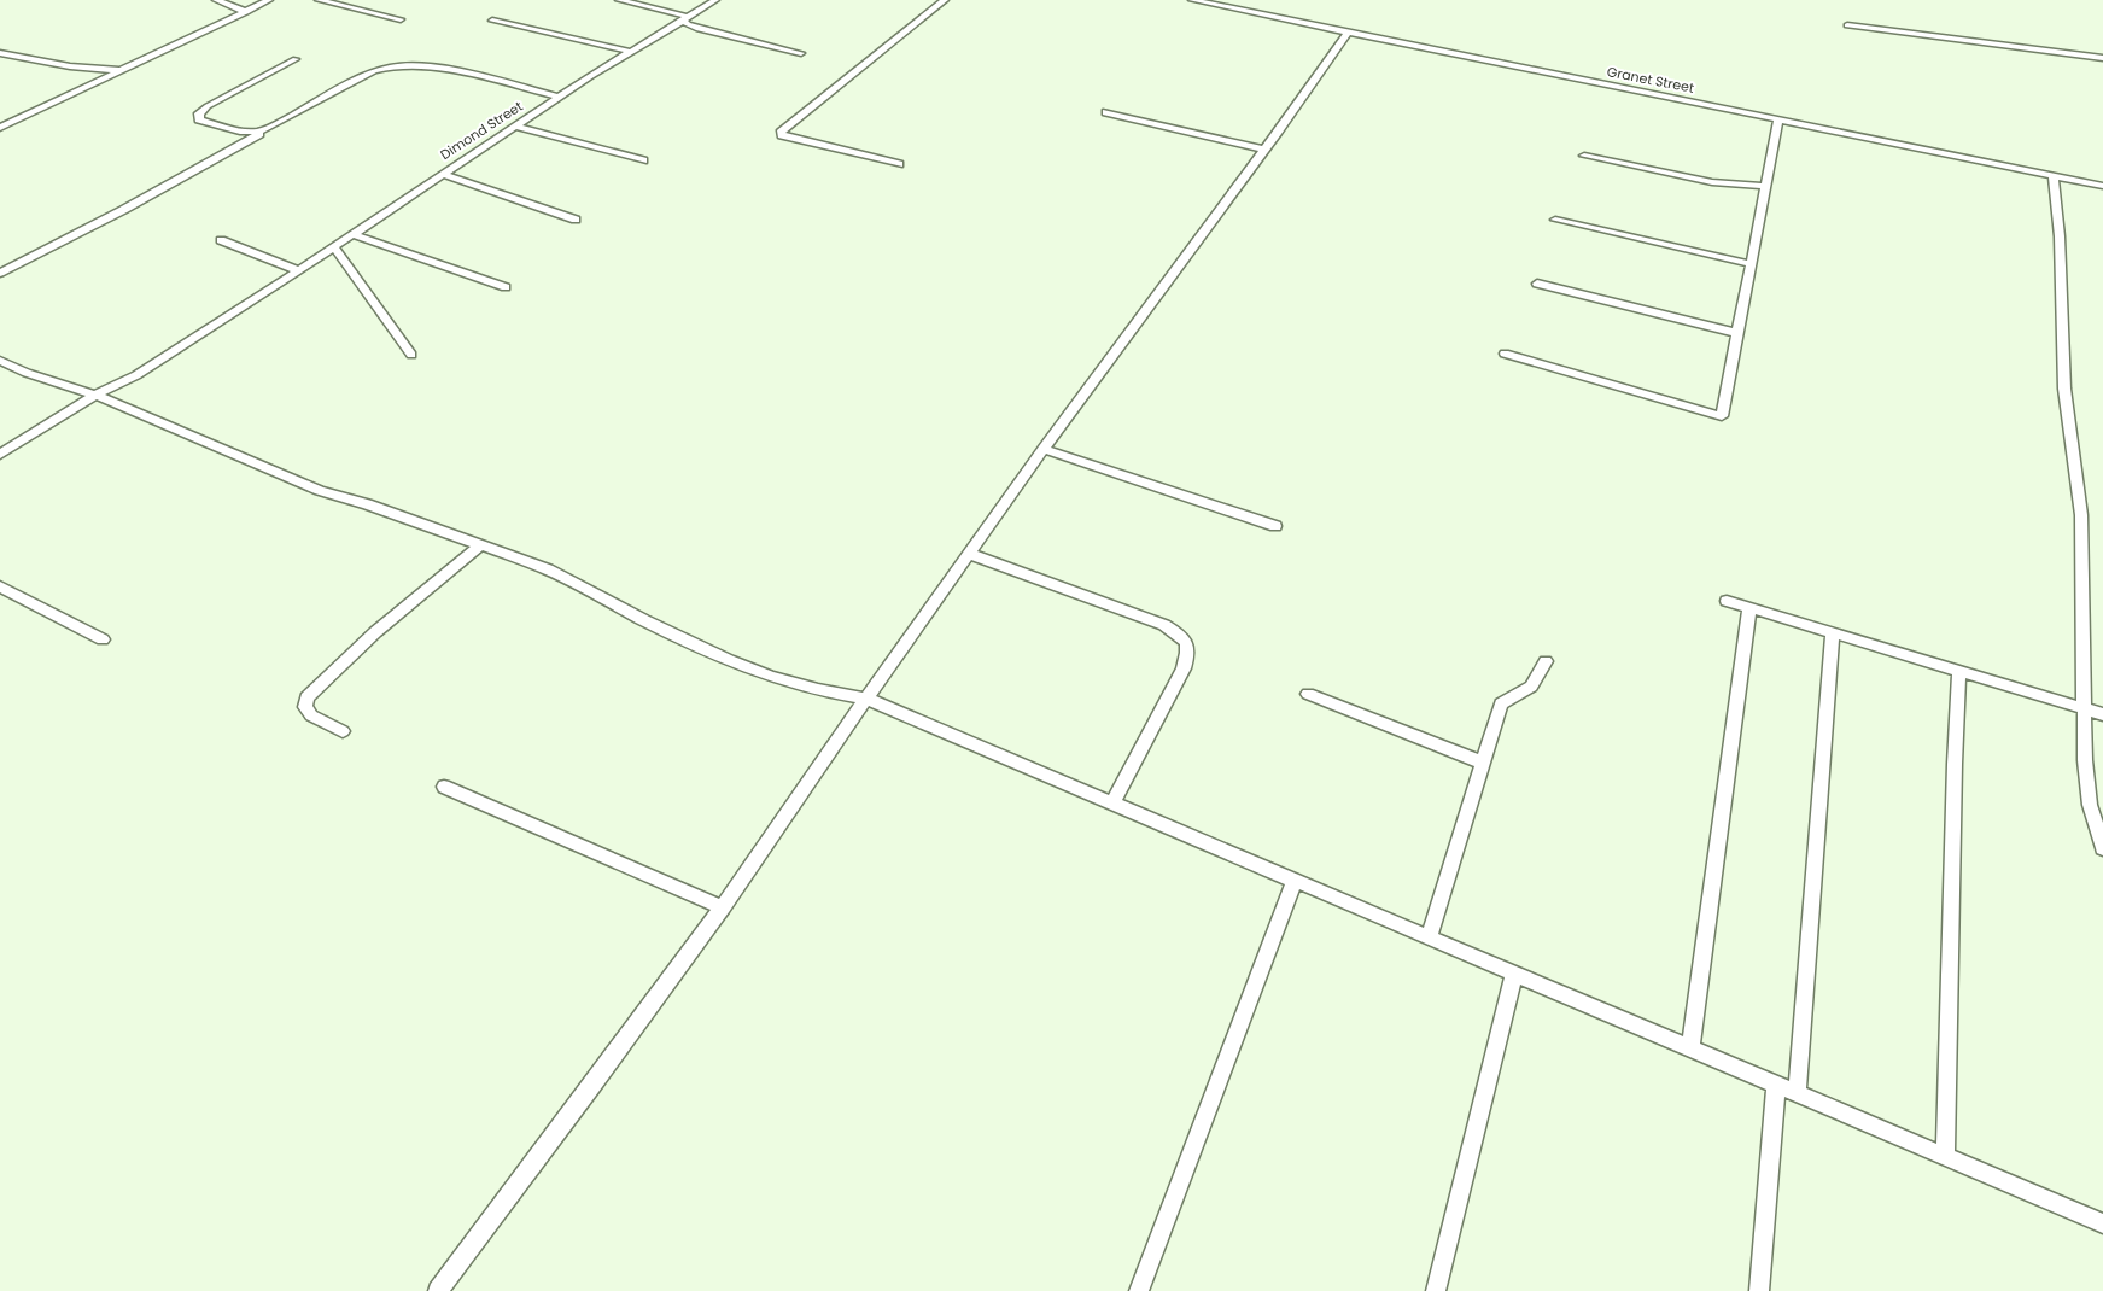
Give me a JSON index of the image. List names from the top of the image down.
{
  "streets": {
    "street": ["Granet Street", "Dimond Street"]
  }
}
